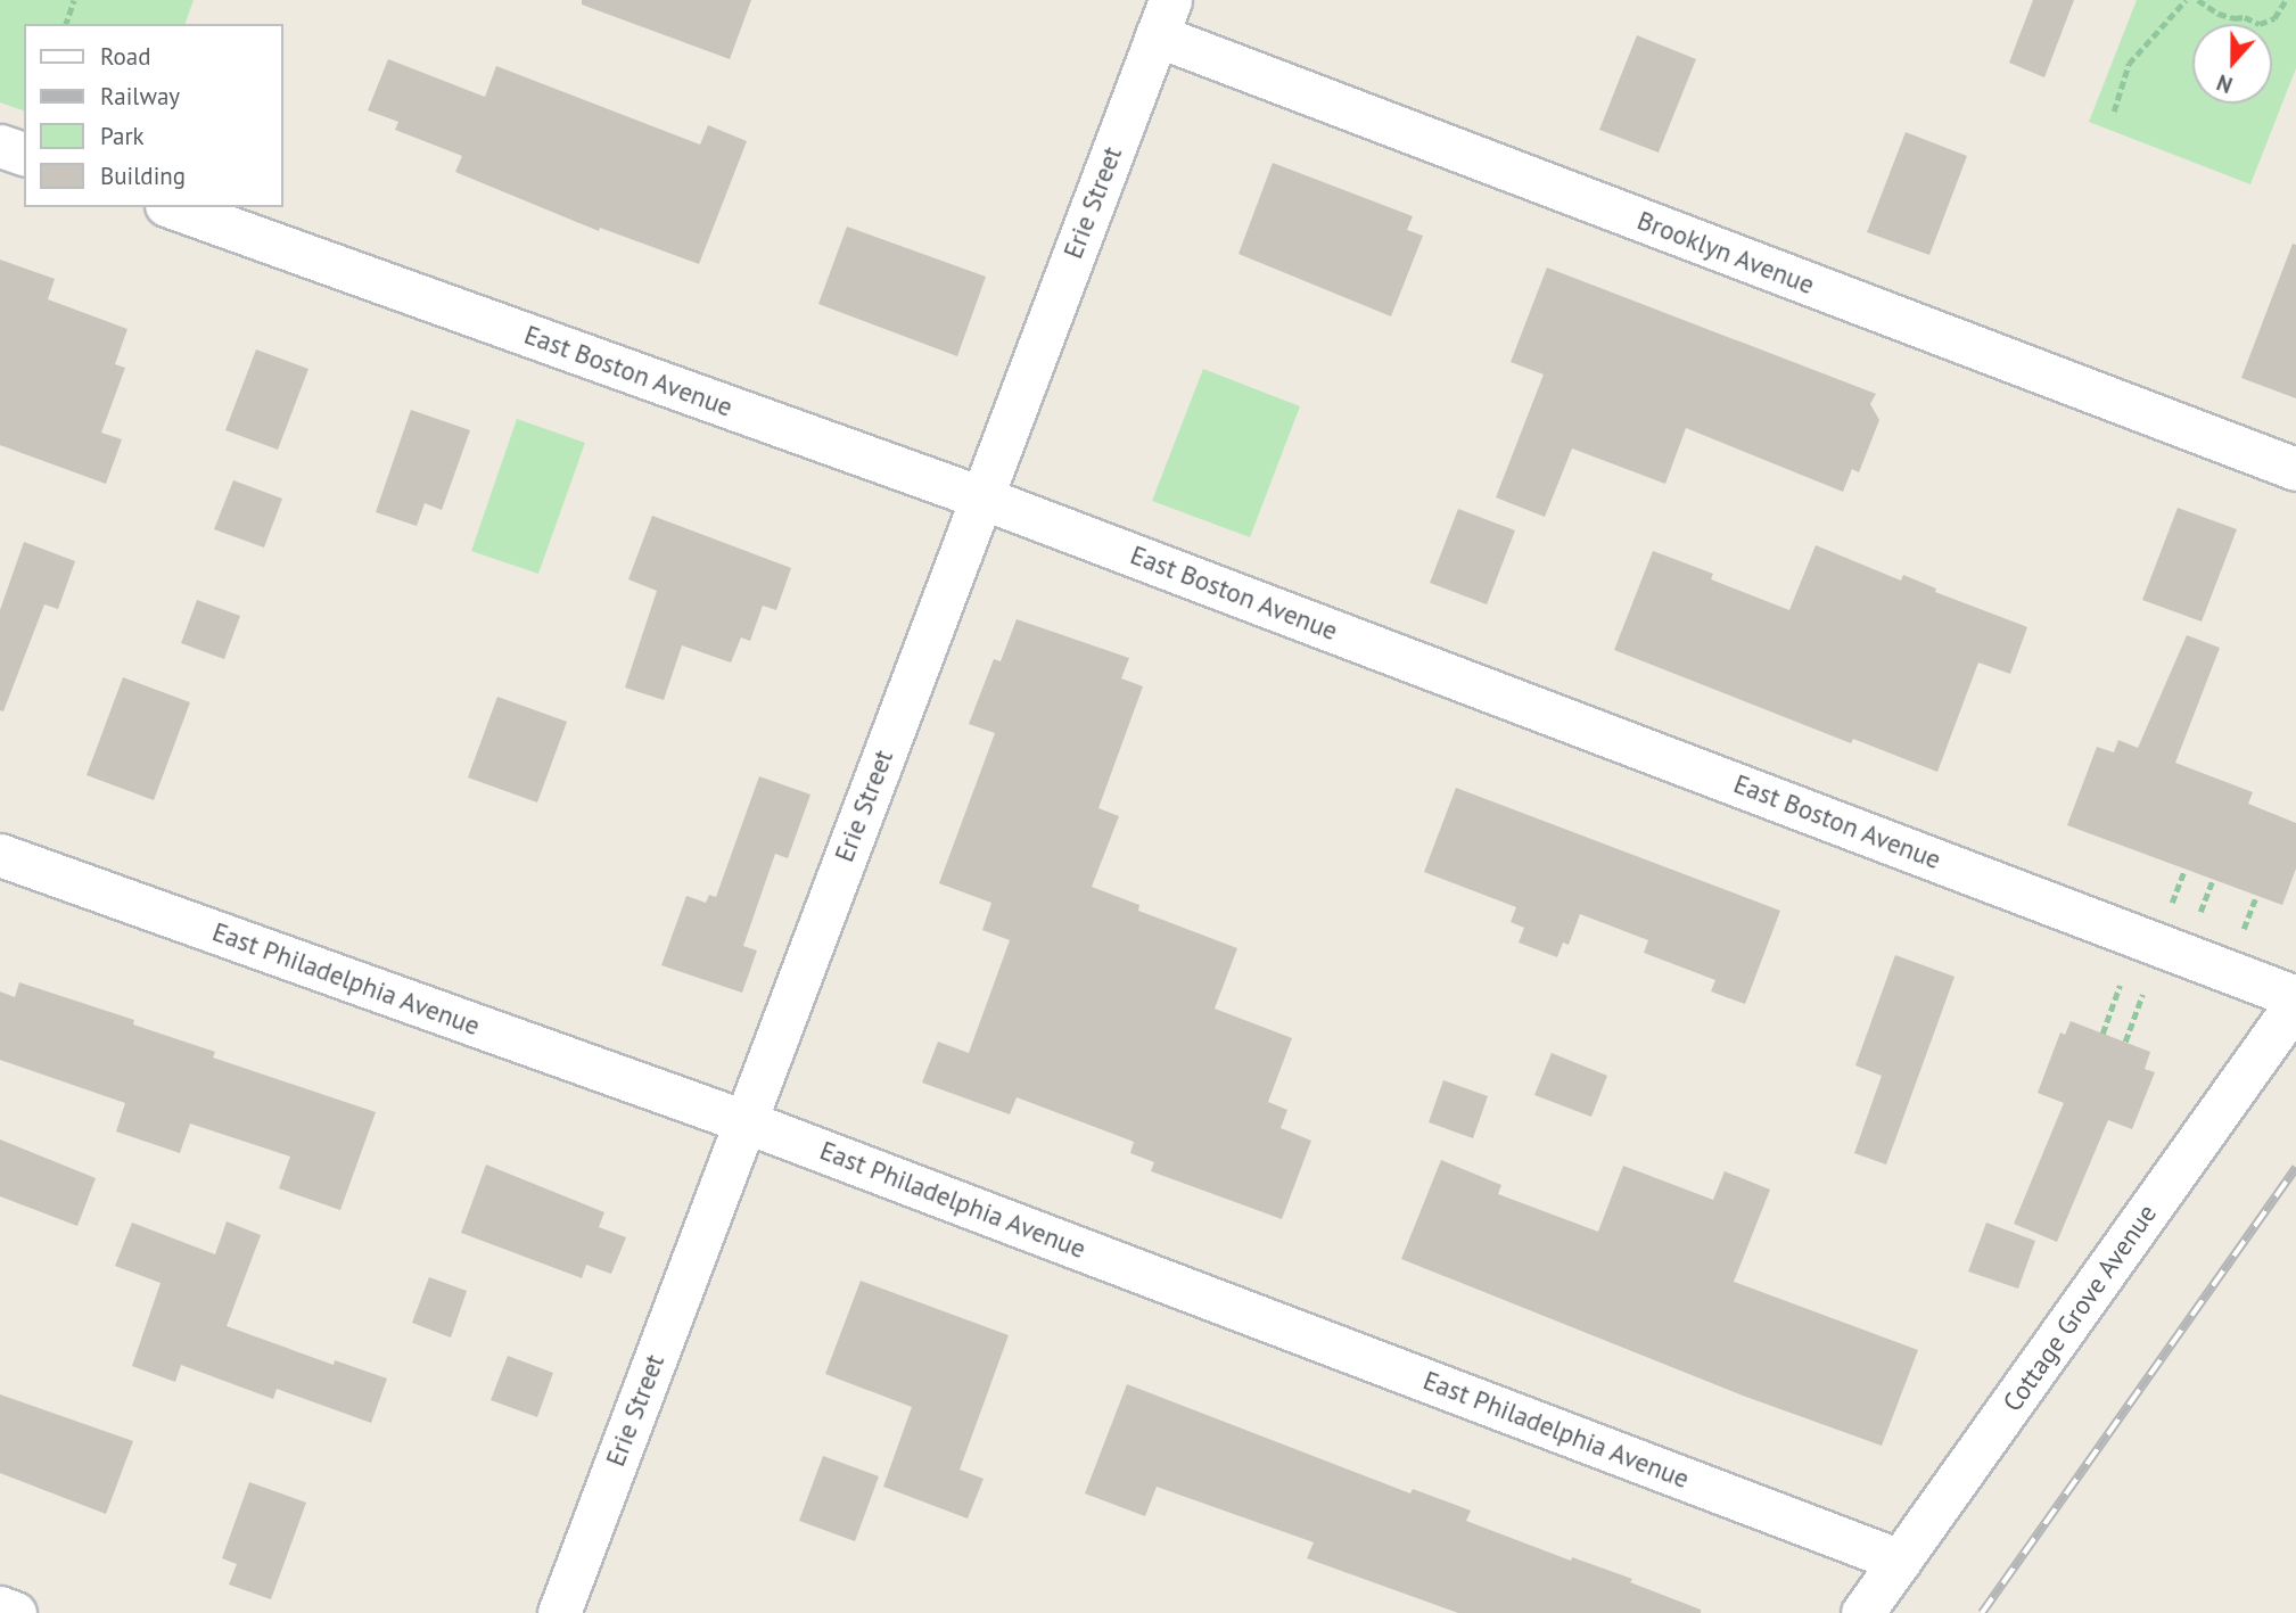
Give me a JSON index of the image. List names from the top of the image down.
{
  "streets": {
    "street": [
      "Erie Street",
      "Brooklyn Avenue",
      "East Boston Avenue",
      "East Philadelphia Avenue",
      "Cottage Grove Avenue"
    ]
  },
  "crossings": [
    ["Erie Street", "Brooklyn Avenue"],
    ["Erie Street", "East Boston Avenue"],
    ["Erie Street", "East Philadelphia Avenue"],
    ["East Boston Avenue", "Cottage Grove Avenue"],
    ["East Philadelphia Avenue", "Cottage Grove Avenue"]
  ],
  "legend": [
    "Road",
    "Railway",
    "Park",
    "Building"
  ],
  "north": "bottom"
}
